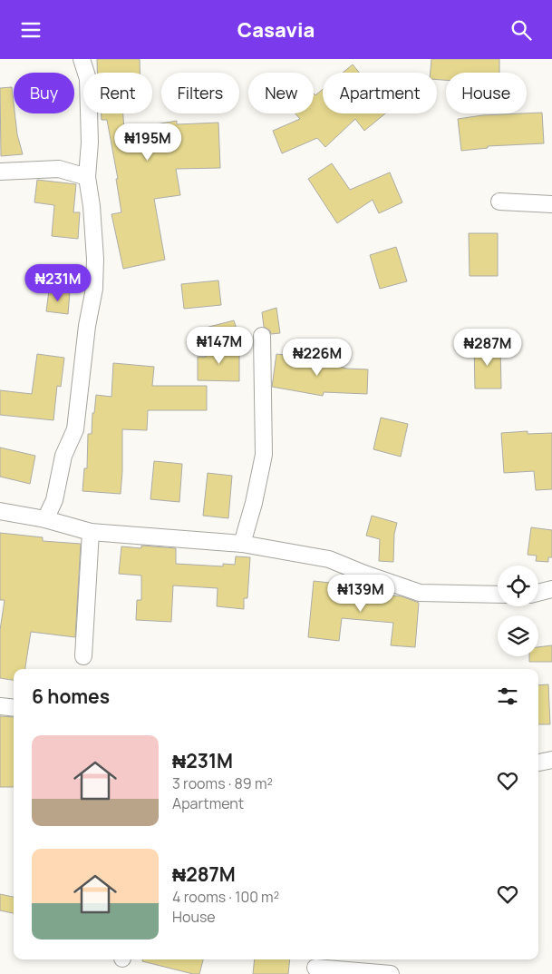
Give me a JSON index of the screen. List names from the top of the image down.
{
  "page": {
    "header": "Casavia",
    "chip": [
      "Buy",
      "Rent",
      "Filters",
      "New",
      "Apartment",
      "House"
    ],
    "price": [
      "₦195M",
      "₦231M",
      "₦147M",
      "₦287M",
      "₦226M",
      "₦139M"
    ],
    "heading": "6 homes",
    "list": [
      {
        "name": "₦231M",
        "note": "3 rooms · 89 m² · Apartment"
      },
      {
        "name": "₦287M",
        "note": "4 rooms · 100 m² · House"
      }
    ]
  }
}
